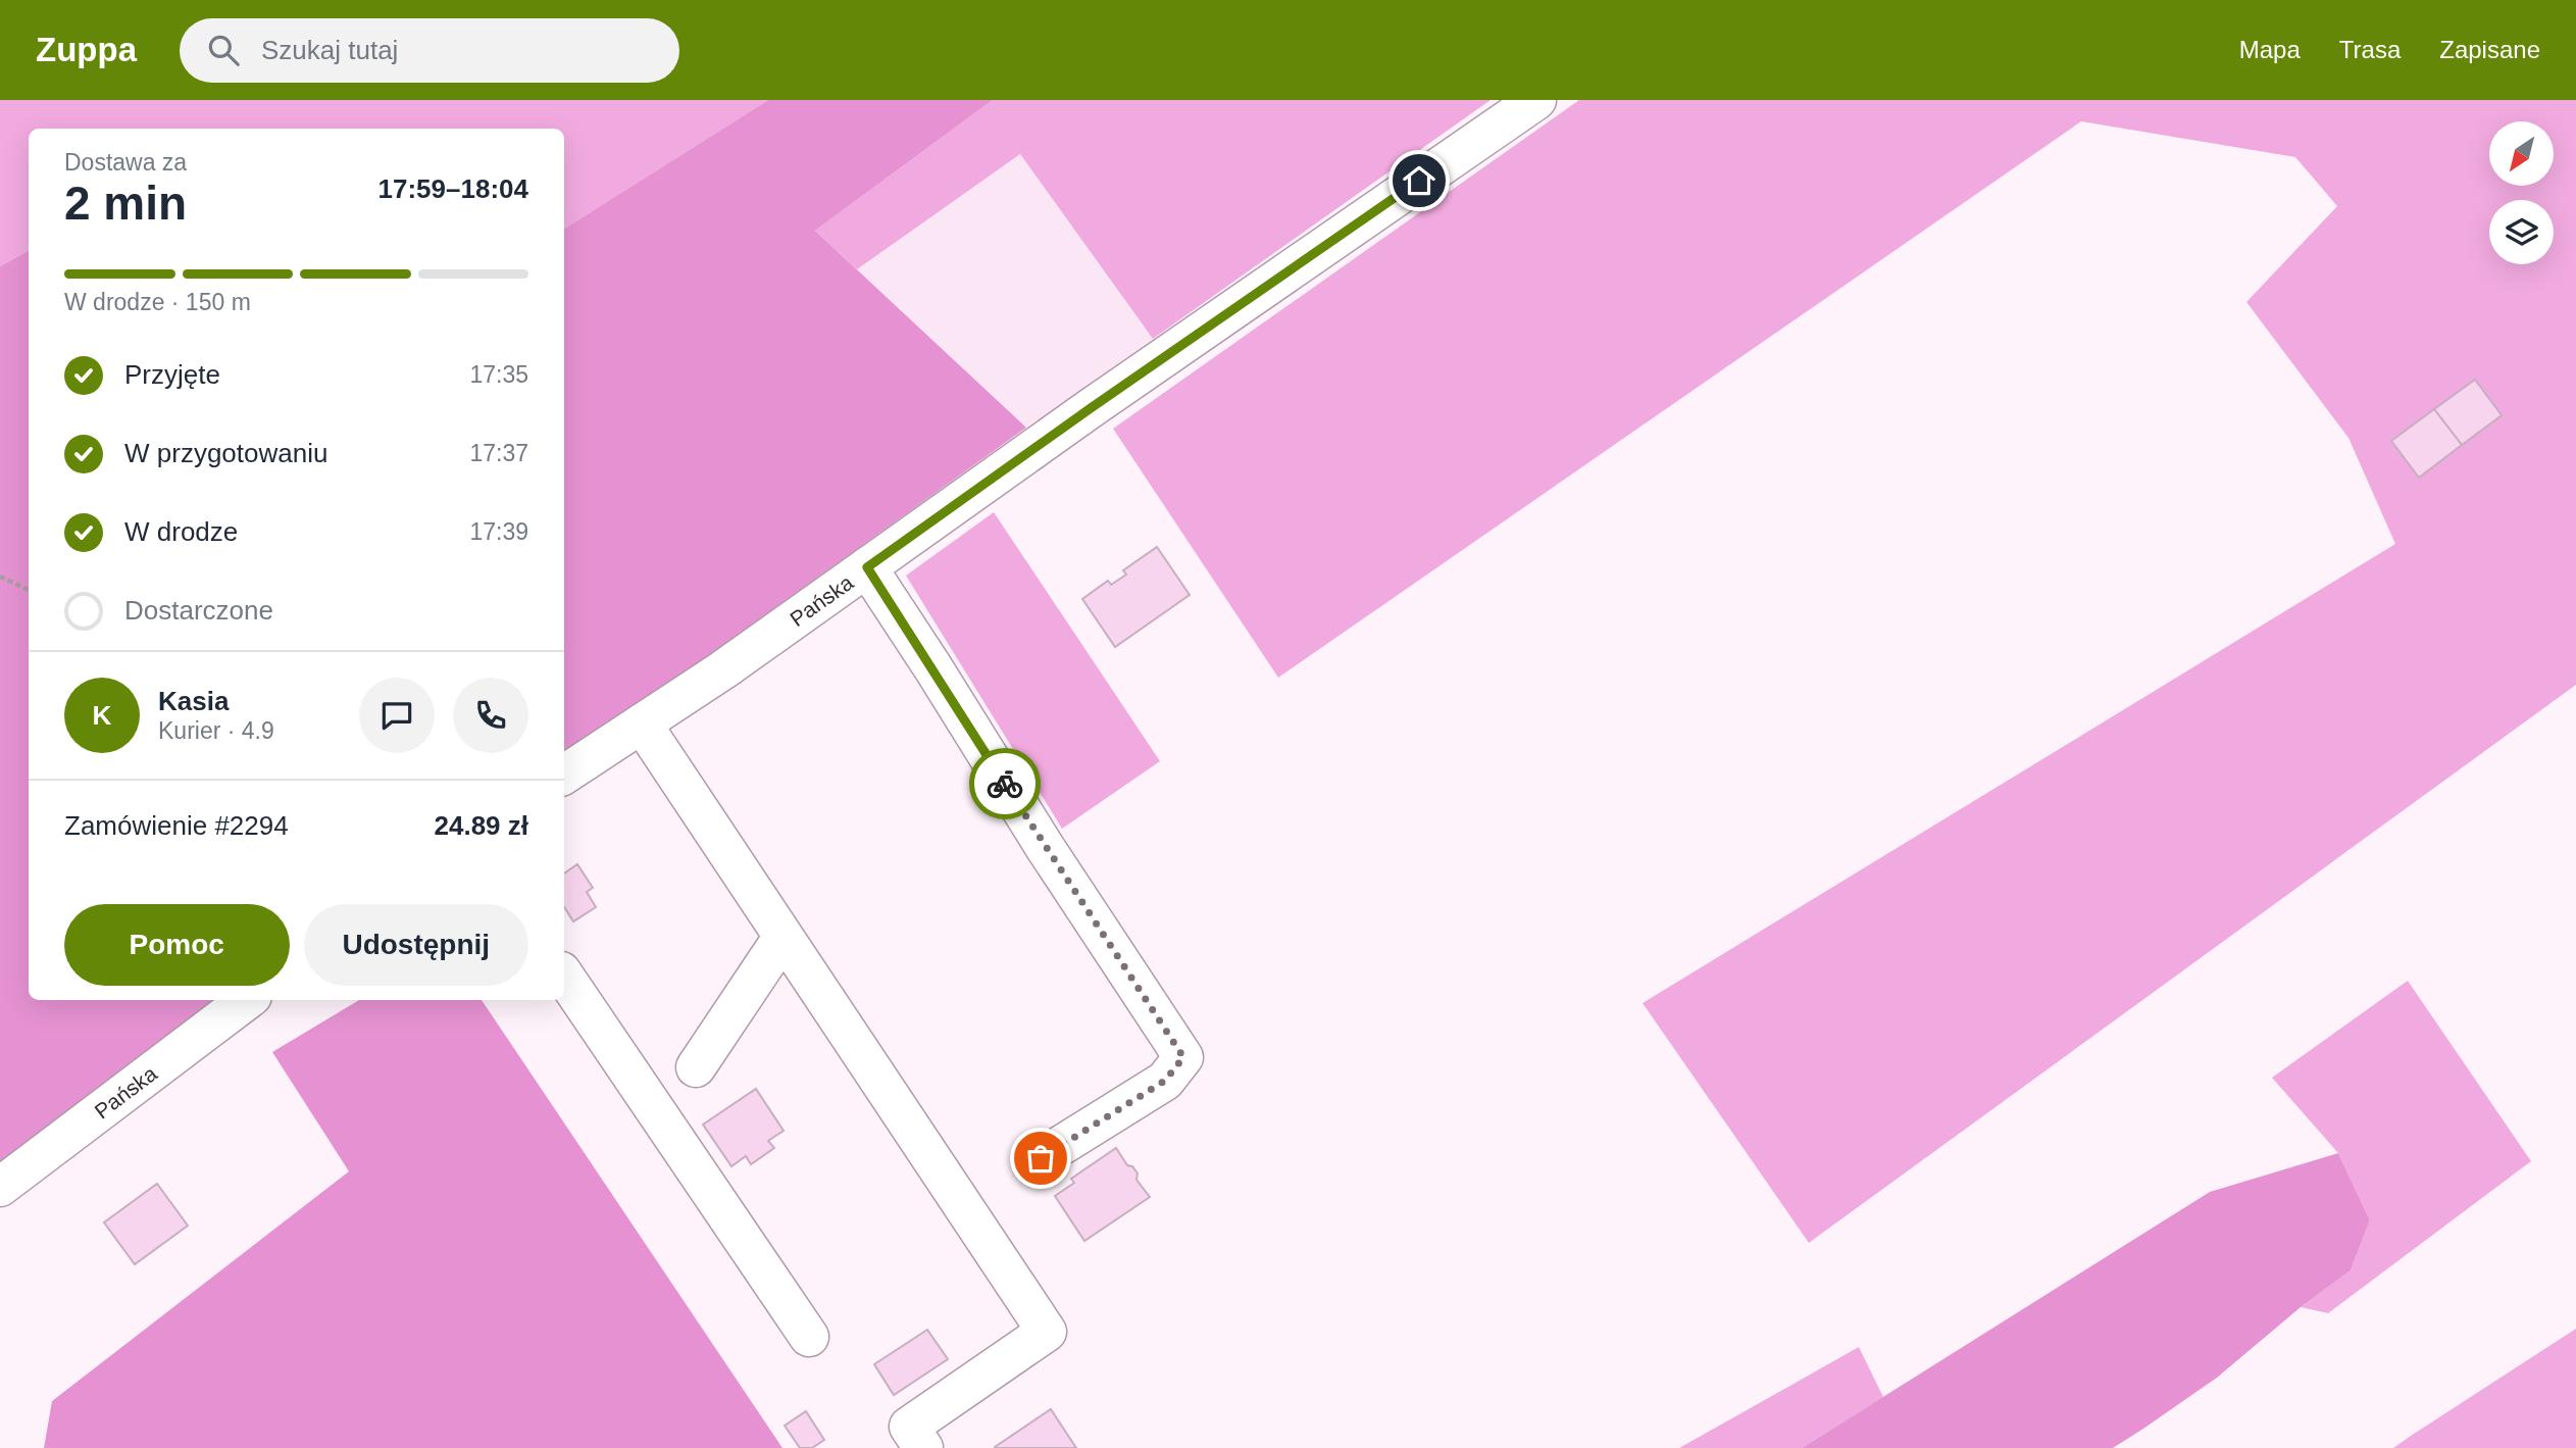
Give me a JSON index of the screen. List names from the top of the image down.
{
  "streets": {
    "street": ["Pańska"]
  },
  "north": "bottom left",
  "page": {
    "header": "Zuppa",
    "search": "Szukaj tutaj",
    "nav": ["Mapa", "Trasa", "Zapisane"],
    "heading": ["2 min", "Dostawa za", "17:59–18:04"],
    "panel": [
      "Kasia",
      "Kurier · 4.9",
      "Zamówienie #2294",
      "24.89 zł"
    ],
    "bar": "W drodze · 150 m",
    "list": [
      ["Przyjęte", "17:35"],
      ["W przygotowaniu", "17:37"],
      ["W drodze", "17:39"],
      "Dostarczone"
    ],
    "round": "K",
    "buttons": ["Pomoc", "Udostępnij"]
  }
}
